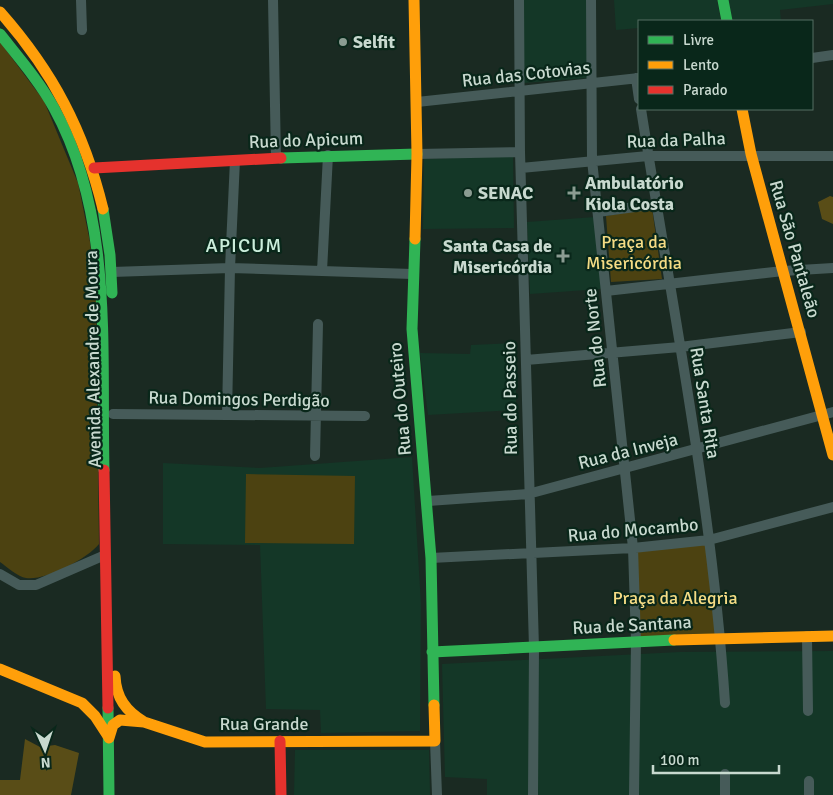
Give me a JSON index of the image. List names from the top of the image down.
{
  "streets": {
    "street": [
      "Rua das Cotovias",
      "Rua do Apicum",
      "Rua da Palha",
      "Rua São Pantaleão",
      "Rua do Norte",
      "Avenida Alexandre de Moura",
      "Rua do Passeio",
      "Rua Domingos Perdigão",
      "Rua do Outeiro",
      "Rua Santa Rita",
      "Rua da Inveja",
      "Rua do Mocambo",
      "Rua de Santana",
      "Rua Grande"
    ]
  },
  "crossings": [
    ["Rua das Cotovias", "Rua do Norte"],
    ["Rua das Cotovias", "Rua do Passeio"],
    ["Rua das Cotovias", "Rua do Outeiro"],
    ["Rua do Apicum", "Avenida Alexandre de Moura"],
    ["Rua do Apicum", "Rua do Passeio"],
    ["Rua do Apicum", "Rua do Outeiro"],
    ["Rua da Palha", "Rua São Pantaleão"],
    ["Rua da Palha", "Rua do Norte"],
    ["Rua da Palha", "Rua do Passeio"],
    ["Rua da Palha", "Rua Santa Rita"],
    ["Rua São Pantaleão", "Rua da Inveja"],
    ["Rua do Norte", "Rua da Inveja"],
    ["Rua do Norte", "Rua do Mocambo"],
    ["Rua do Norte", "Rua de Santana"],
    ["Avenida Alexandre de Moura", "Rua Domingos Perdigão"],
    ["Avenida Alexandre de Moura", "Rua Grande"],
    ["Rua do Passeio", "Rua da Inveja"],
    ["Rua do Passeio", "Rua do Mocambo"],
    ["Rua do Passeio", "Rua de Santana"],
    ["Rua do Outeiro", "Rua da Inveja"],
    ["Rua do Outeiro", "Rua do Mocambo"],
    ["Rua do Outeiro", "Rua de Santana"],
    ["Rua do Outeiro", "Rua Grande"],
    ["Rua Santa Rita", "Rua da Inveja"],
    ["Rua Santa Rita", "Rua do Mocambo"],
    ["Rua Santa Rita", "Rua de Santana"]
  ],
  "districts": ["APICUM"],
  "parks": ["Praça da Misericórdia", "Praça da Alegria"],
  "places": {
    "other": ["Selfit", "SENAC"],
    "health": ["Ambulatório Kiola Costa", "Santa Casa de Misericórdia"]
  },
  "legend": ["Livre", "Lento", "Parado"],
  "scale_bar": "100 m",
  "north": "bottom"
}
